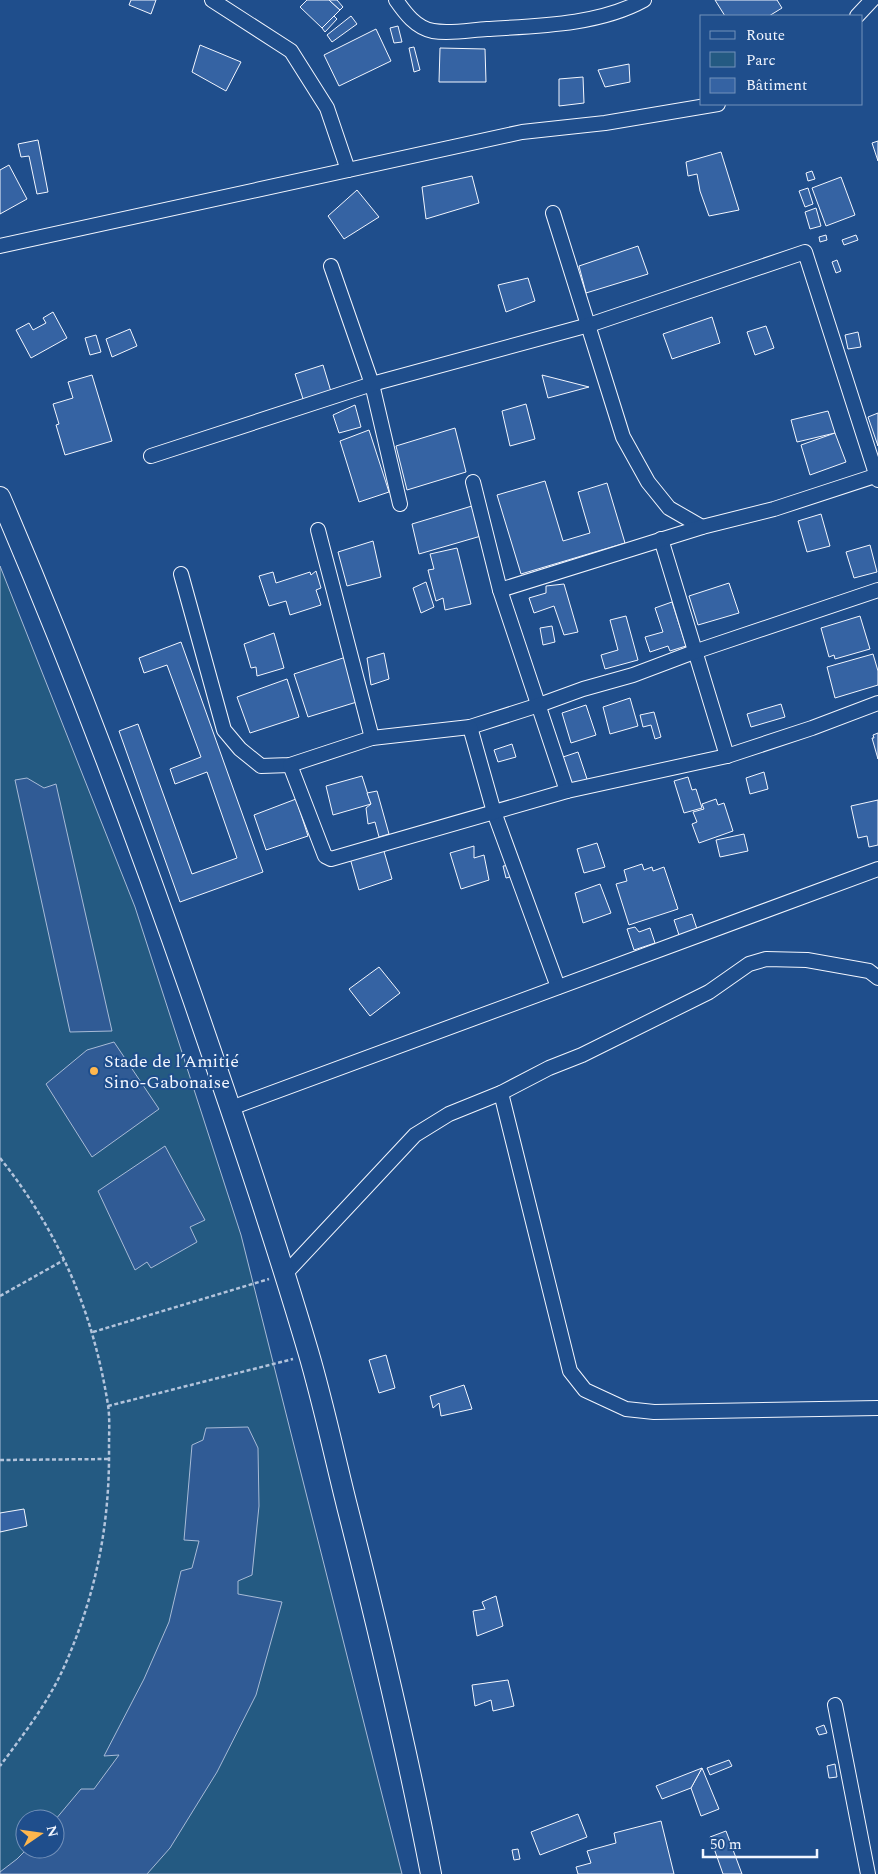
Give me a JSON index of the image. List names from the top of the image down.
{
  "places": ["Stade de l’Amitié Sino-Gabonaise"],
  "legend": ["Route", "Parc", "Bâtiment"],
  "scale_bar": "50 m",
  "north": "right"
}
